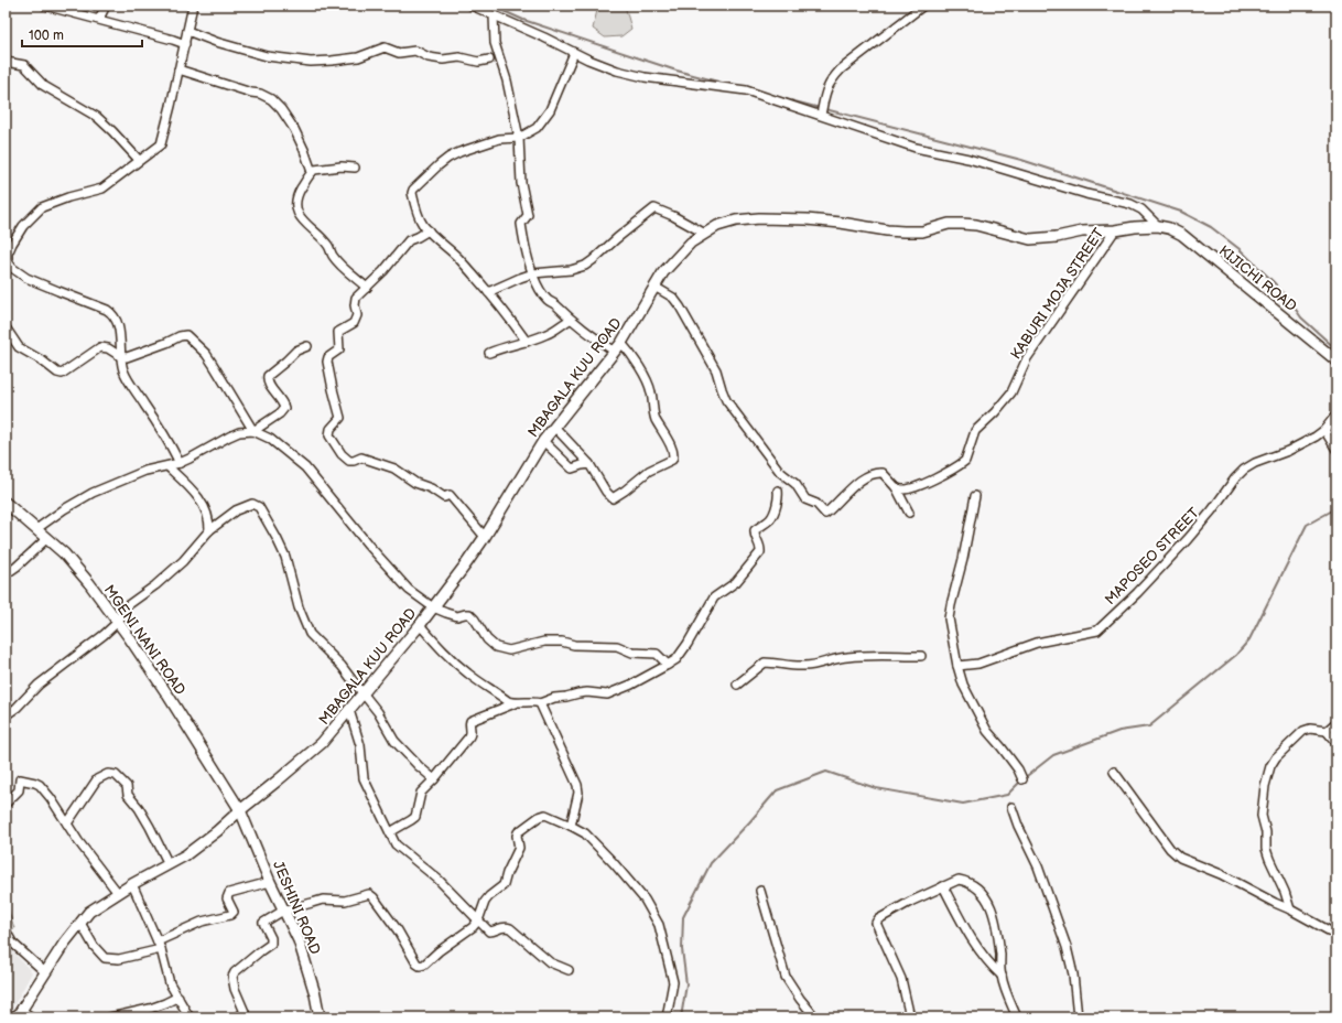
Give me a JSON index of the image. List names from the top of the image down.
{
  "streets": {
    "street": [
      "KIJICHI ROAD",
      "KABURI MOJA STREET",
      "MBAGALA KUU ROAD",
      "MAPOSEO STREET",
      "MGENI NANI ROAD",
      "JESHINI ROAD"
    ]
  },
  "crossings": [
    ["KIJICHI ROAD", "MBAGALA KUU ROAD"],
    ["KABURI MOJA STREET", "MBAGALA KUU ROAD"],
    ["MBAGALA KUU ROAD", "MGENI NANI ROAD"],
    ["MBAGALA KUU ROAD", "JESHINI ROAD"],
    ["MGENI NANI ROAD", "JESHINI ROAD"]
  ],
  "scale_bar": "100 m"
}
